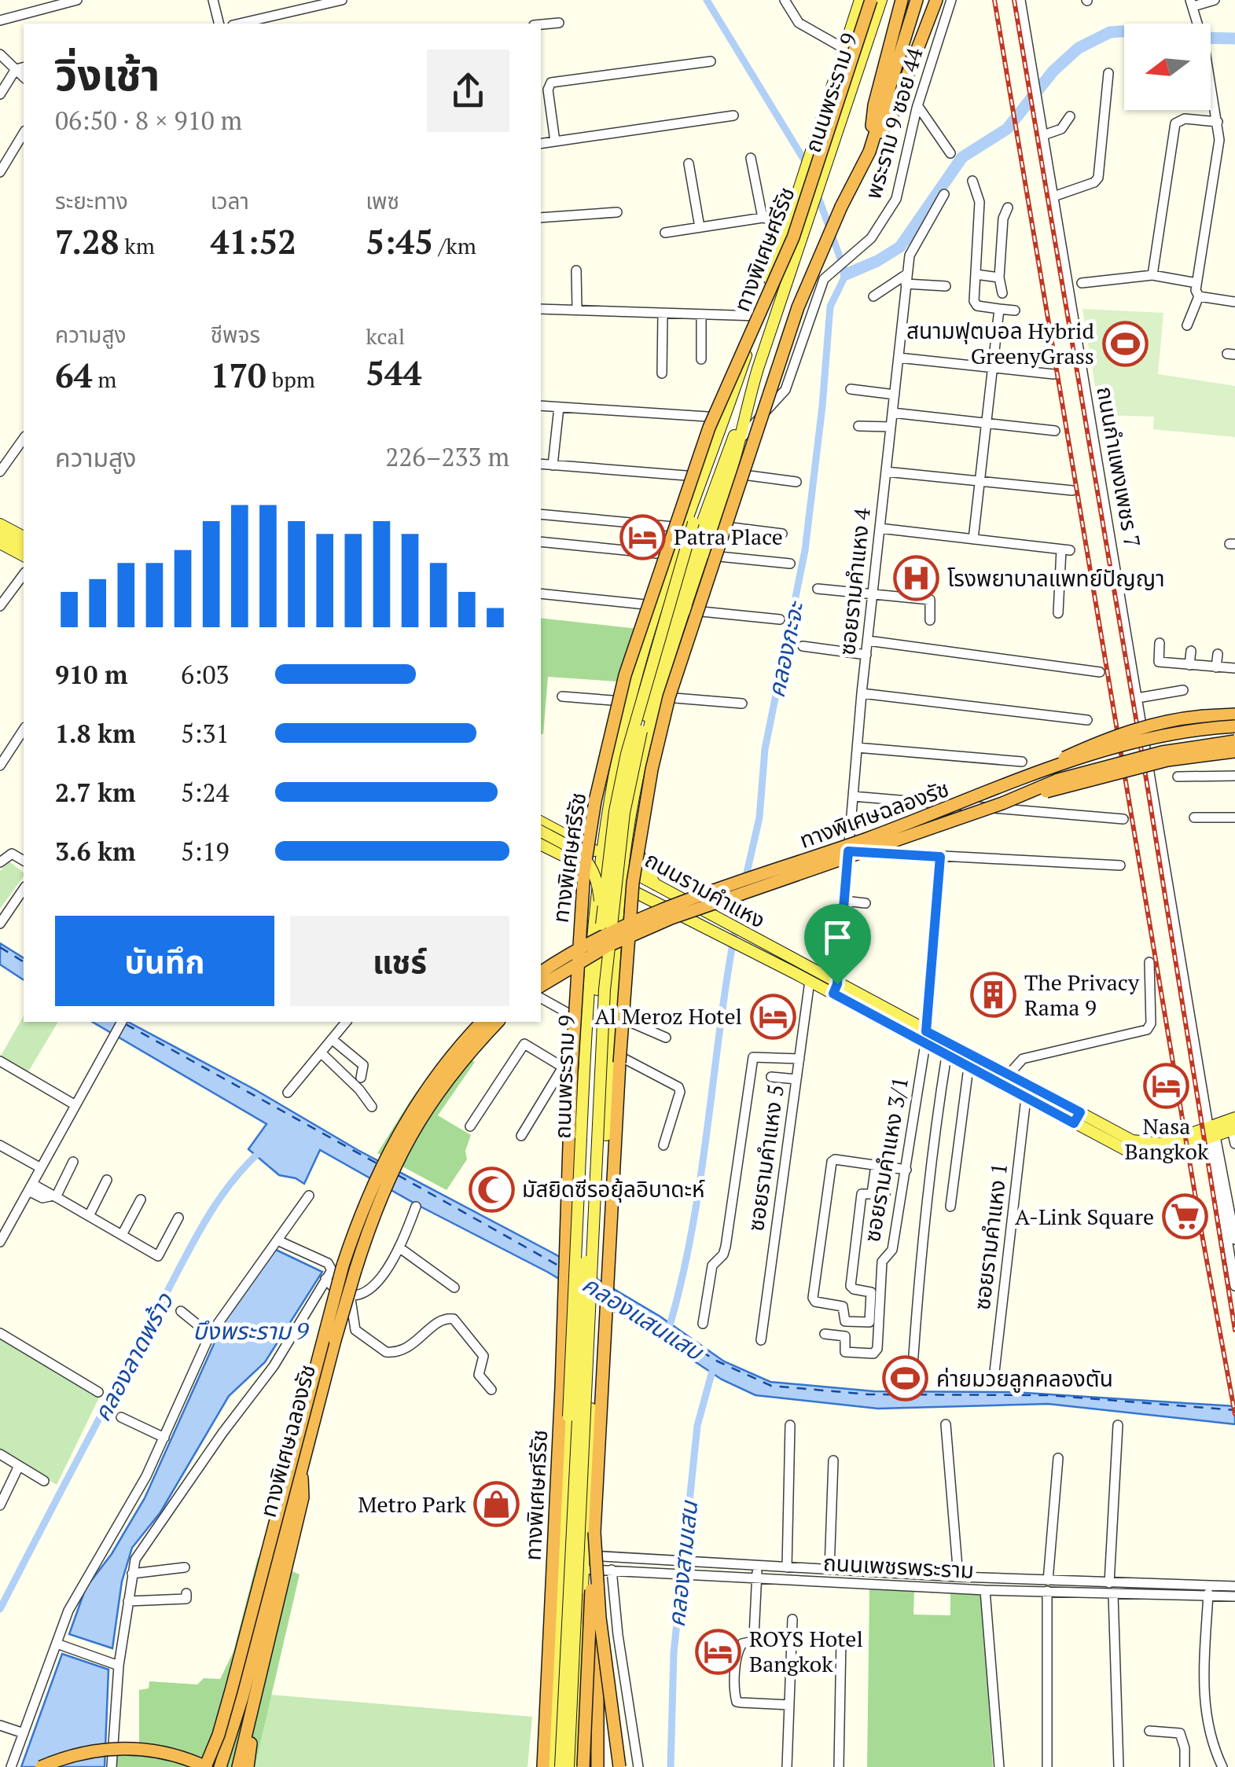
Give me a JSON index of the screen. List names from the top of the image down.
{
  "streets": {
    "highway": ["ทางพิเศษศรีรัช", "ทางพิเศษฉลองรัช"],
    "main road": ["ถนนพระราม 9", "ถนนรามคำแหง"],
    "street": [
      "พระราม 9 ซอย 44",
      "ถนนกำแพงเพชร 7",
      "ซอยรามคำแหง 4",
      "ซอยรามคำแหง 5",
      "ซอยรามคำแหง 3/1",
      "ซอยรามคำแหง 1",
      "ถนนเพชรพระราม"
    ]
  },
  "crossings": [
    ["ถนนพระราม 9", "พระราม 9 ซอย 44"],
    ["ถนนพระราม 9", "ถนนรามคำแหง"],
    ["ถนนพระราม 9", "ถนนเพชรพระราม"],
    ["ถนนกำแพงเพชร 7", "ถนนรามคำแหง"],
    ["ซอยรามคำแหง 4", "ถนนรามคำแหง"],
    ["ถนนรามคำแหง", "ซอยรามคำแหง 5"],
    ["ถนนรามคำแหง", "ซอยรามคำแหง 3/1"],
    ["ถนนรามคำแหง", "ซอยรามคำแหง 1"]
  ],
  "water": [
    "คลองกะจะ",
    "คลองแสนแสบ",
    "บึงพระราม 9",
    "คลองลาดพร้าว",
    "คลองสามเสน"
  ],
  "places": {
    "sports": ["สนามฟุตบอล Hybrid GreenyGrass", "ค่ายมวยลูกคลองตัน"],
    "hotel": [
      "Patra Place",
      "Al Meroz Hotel",
      "Nasa Bangkok",
      "ROYS Hotel Bangkok"
    ],
    "hospital": ["โรงพยาบาลแพทย์ปัญญา"],
    "building": ["The Privacy Rama 9"],
    "mosque": ["มัสยิดซีรอยุ้ลอิบาดะห์"],
    "supermarket": ["A-Link Square"],
    "shop": ["Metro Park"]
  },
  "north": "left",
  "page": {
    "heading": ["วิ่งเช้า", "06:50 · 8 × 910 m"],
    "stats": [
      ["ระยะทาง", "7.28 km"],
      ["เวลา", "41:52"],
      ["เพซ", "5:45 /km"],
      ["ความสูง", "64 m"],
      ["ชีพจร", "170 bpm"],
      ["kcal", "544"]
    ],
    "chart": ["ความสูง", "226–233 m"],
    "list": [
      {
        "name": "910 m",
        "note": "6:03"
      },
      {
        "name": "1.8 km",
        "note": "5:31"
      },
      {
        "name": "2.7 km",
        "note": "5:24"
      },
      {
        "name": "3.6 km",
        "note": "5:19"
      }
    ],
    "buttons": ["บันทึก", "แชร์"]
  }
}
